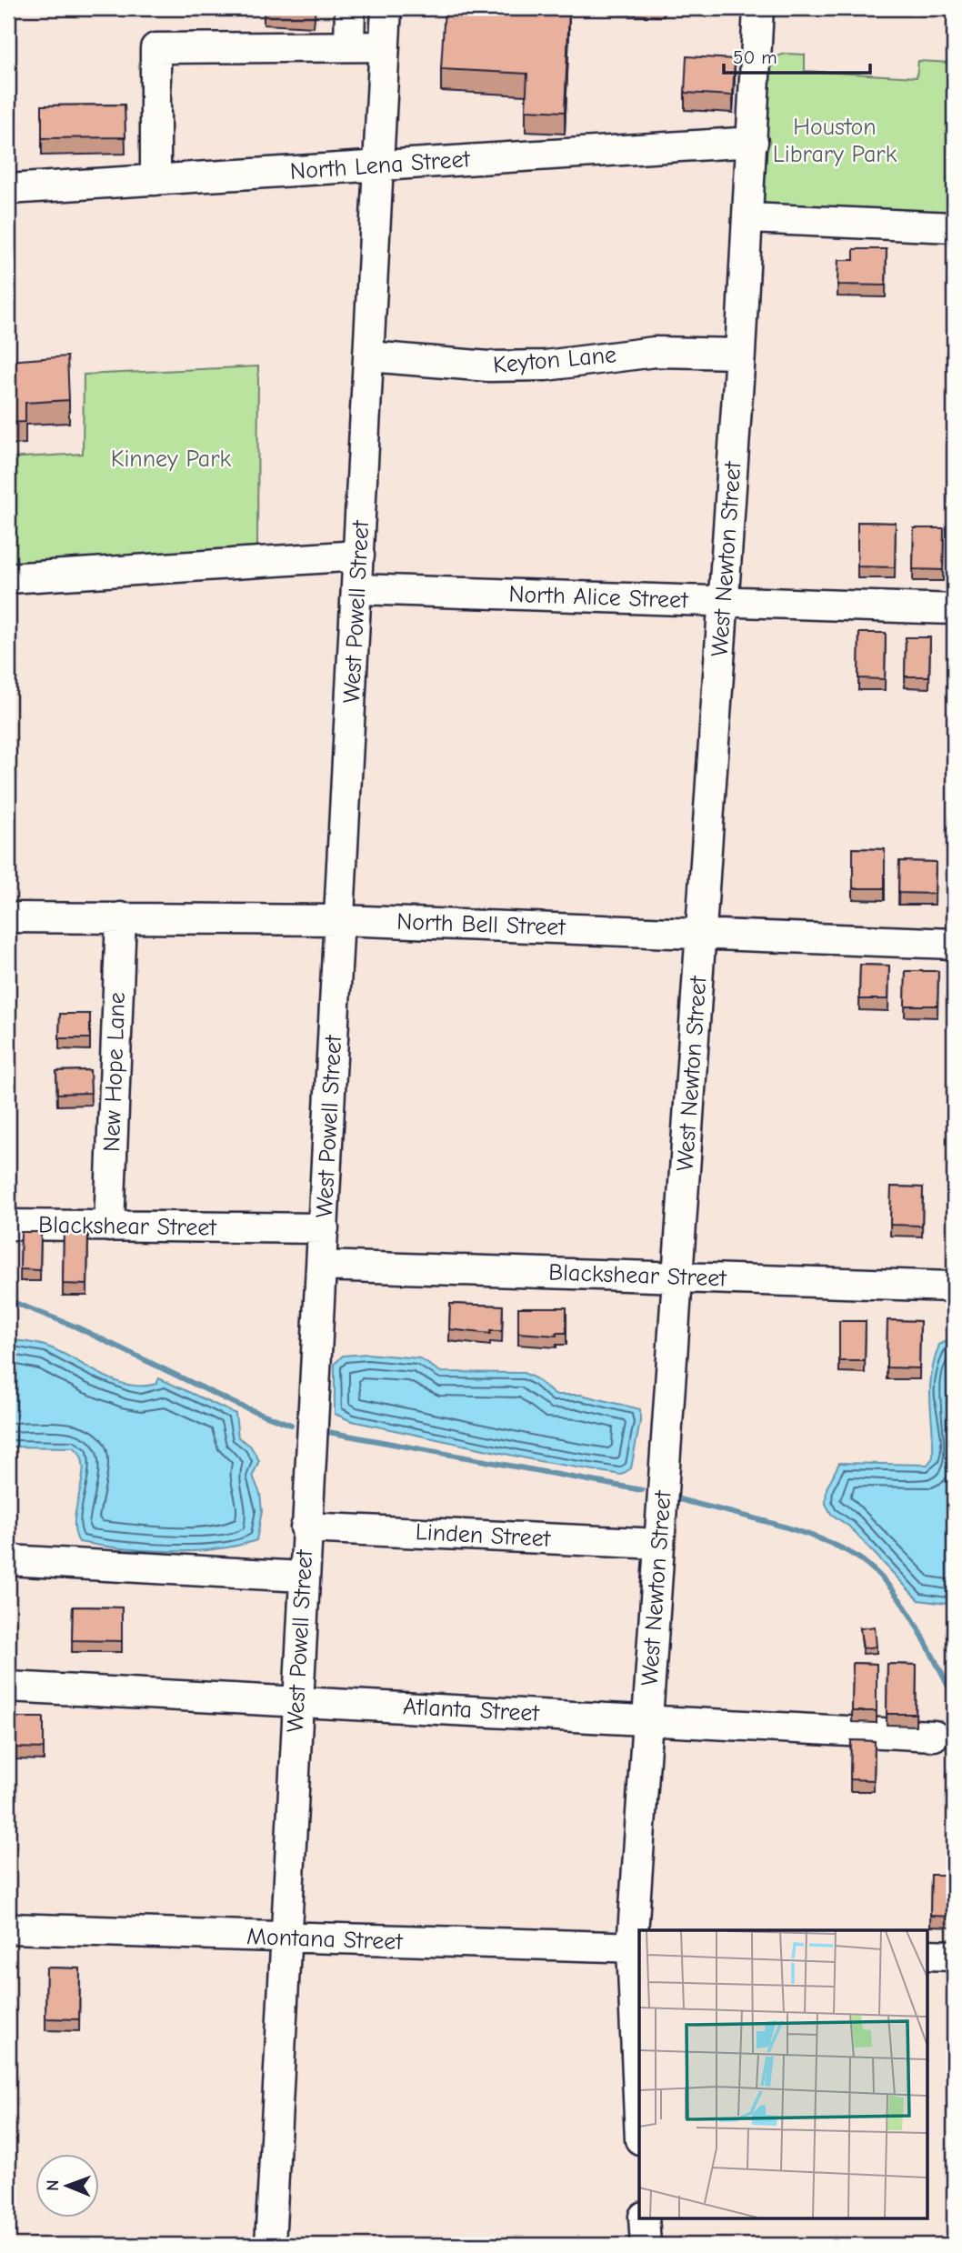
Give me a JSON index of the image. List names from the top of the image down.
{
  "streets": {
    "street": [
      "North Lena Street",
      "Keyton Lane",
      "West Newton Street",
      "North Alice Street",
      "West Powell Street",
      "North Bell Street",
      "New Hope Lane",
      "Blackshear Street",
      "Linden Street",
      "Atlanta Street",
      "Montana Street"
    ]
  },
  "crossings": [
    ["North Lena Street", "West Newton Street"],
    ["North Lena Street", "West Powell Street"],
    ["Keyton Lane", "West Newton Street"],
    ["Keyton Lane", "West Powell Street"],
    ["West Newton Street", "North Alice Street"],
    ["West Newton Street", "North Bell Street"],
    ["West Newton Street", "Blackshear Street"],
    ["West Newton Street", "Linden Street"],
    ["West Newton Street", "Atlanta Street"],
    ["West Newton Street", "Montana Street"],
    ["North Alice Street", "West Powell Street"],
    ["West Powell Street", "North Bell Street"],
    ["West Powell Street", "Blackshear Street"],
    ["West Powell Street", "Linden Street"],
    ["West Powell Street", "Atlanta Street"],
    ["West Powell Street", "Montana Street"],
    ["North Bell Street", "New Hope Lane"],
    ["New Hope Lane", "Blackshear Street"]
  ],
  "parks": ["Houston Library Park", "Kinney Park"],
  "scale_bar": "50 m",
  "north": "left"
}
